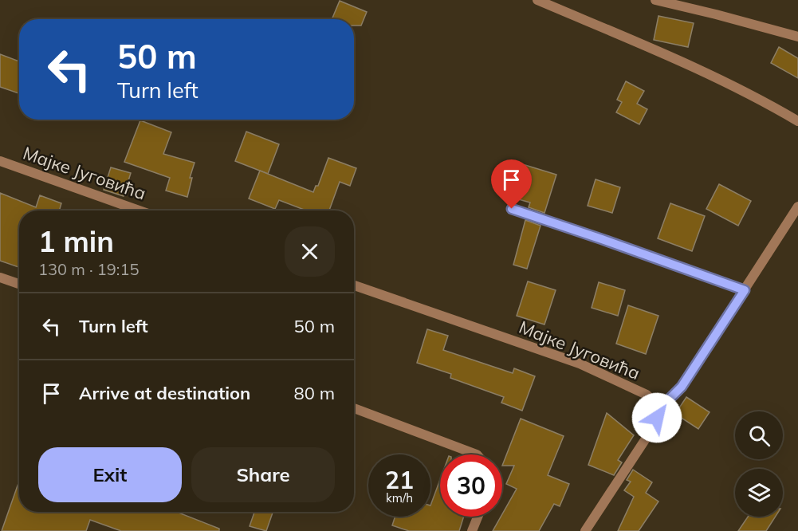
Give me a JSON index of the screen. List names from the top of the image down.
{
  "streets": {
    "street": ["Мајке Југовића"]
  },
  "page": {
    "turn": ["50 m", "Turn left"],
    "heading": ["1 min", "130 m · 19:15"],
    "list": [
      {
        "name": "Turn left",
        "value": "50 m"
      },
      {
        "name": "Arrive at destination",
        "value": "80 m"
      }
    ],
    "buttons": ["Exit", "Share"],
    "speed": "21 km/h",
    "limit": "30"
  }
}
